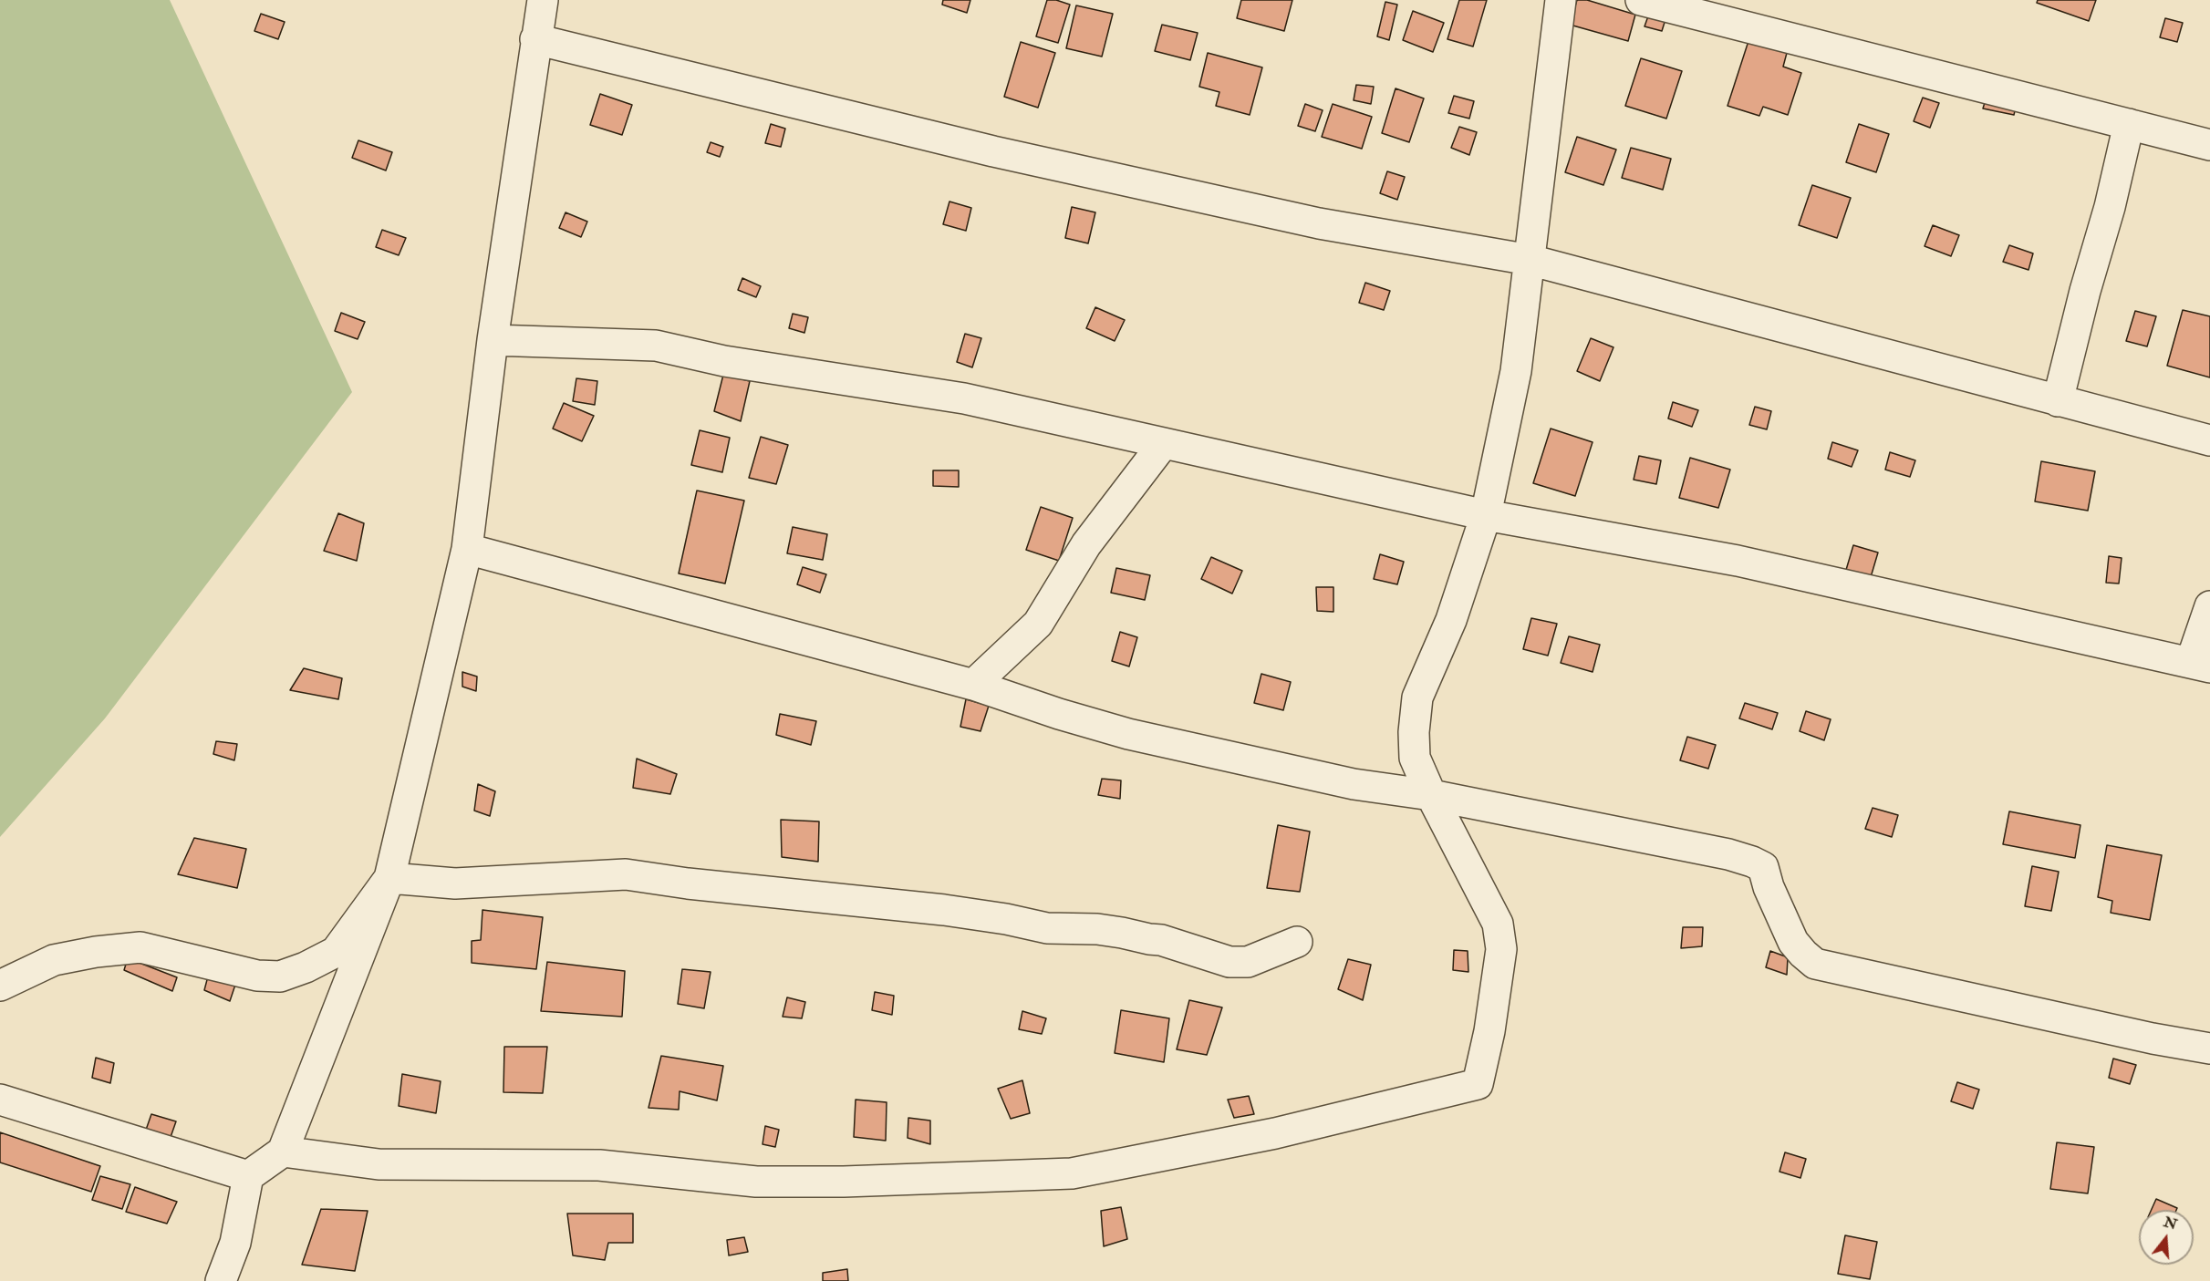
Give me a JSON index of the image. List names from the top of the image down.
{
  "north": "top"
}
